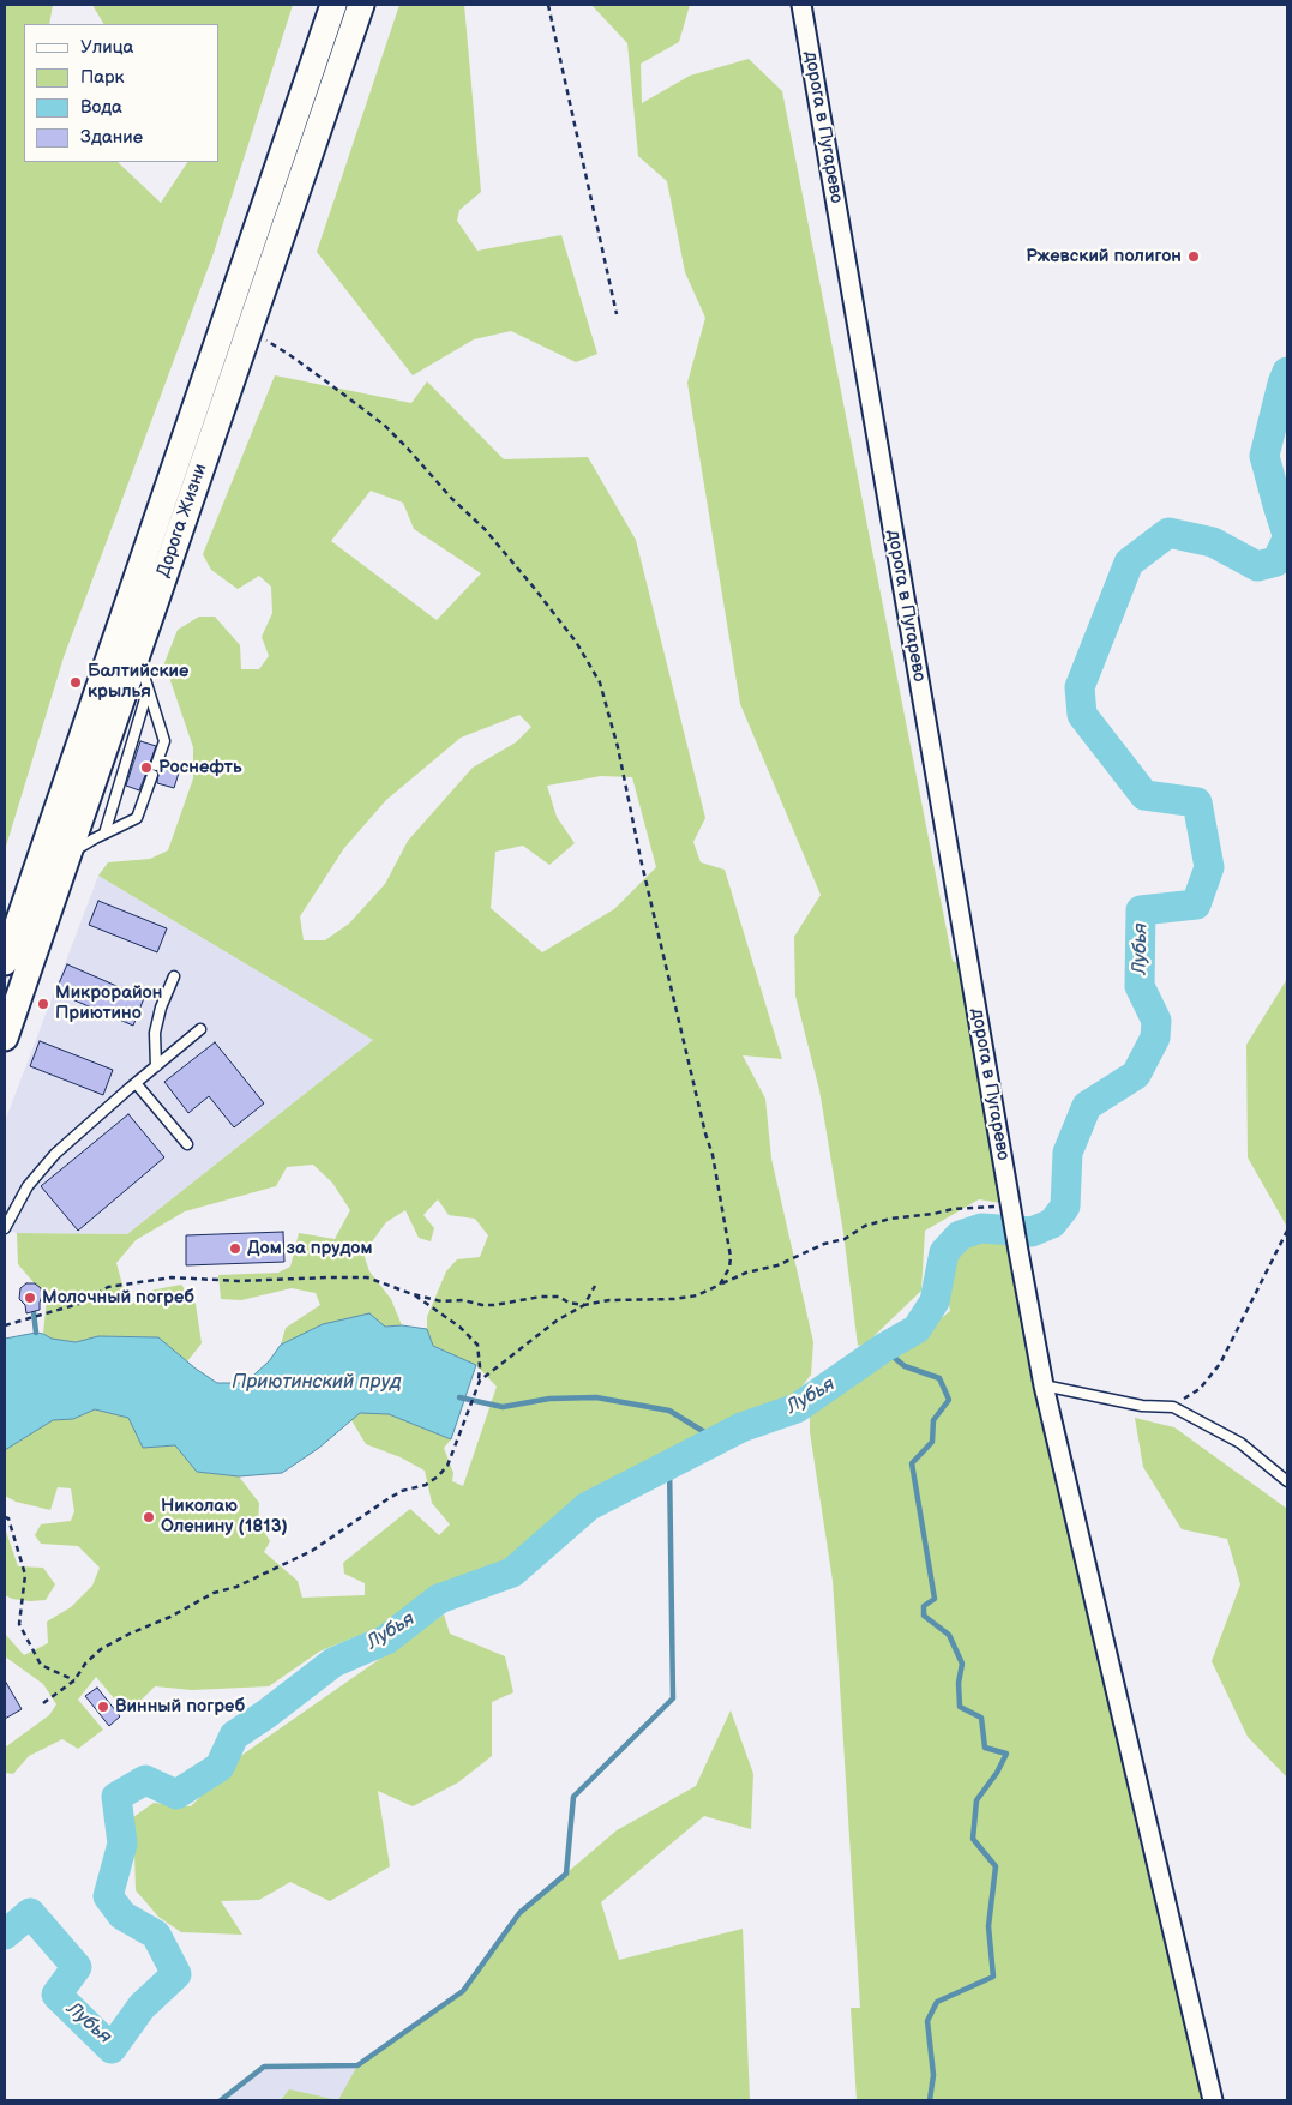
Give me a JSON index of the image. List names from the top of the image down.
{
  "streets": {
    "main road": ["Дорога Жизни"],
    "street": ["дорога в Пугарево"]
  },
  "water": ["Лубья", "Приютинский пруд"],
  "places": [
    "Ржевский полигон",
    "Балтийские крылья",
    "Роснефть",
    "Микрорайон Приютино",
    "Дом за прудом",
    "Молочный погреб",
    "Николаю Оленину (1813)",
    "Винный погреб"
  ],
  "legend": [
    "Улица",
    "Парк",
    "Вода",
    "Здание"
  ]
}
